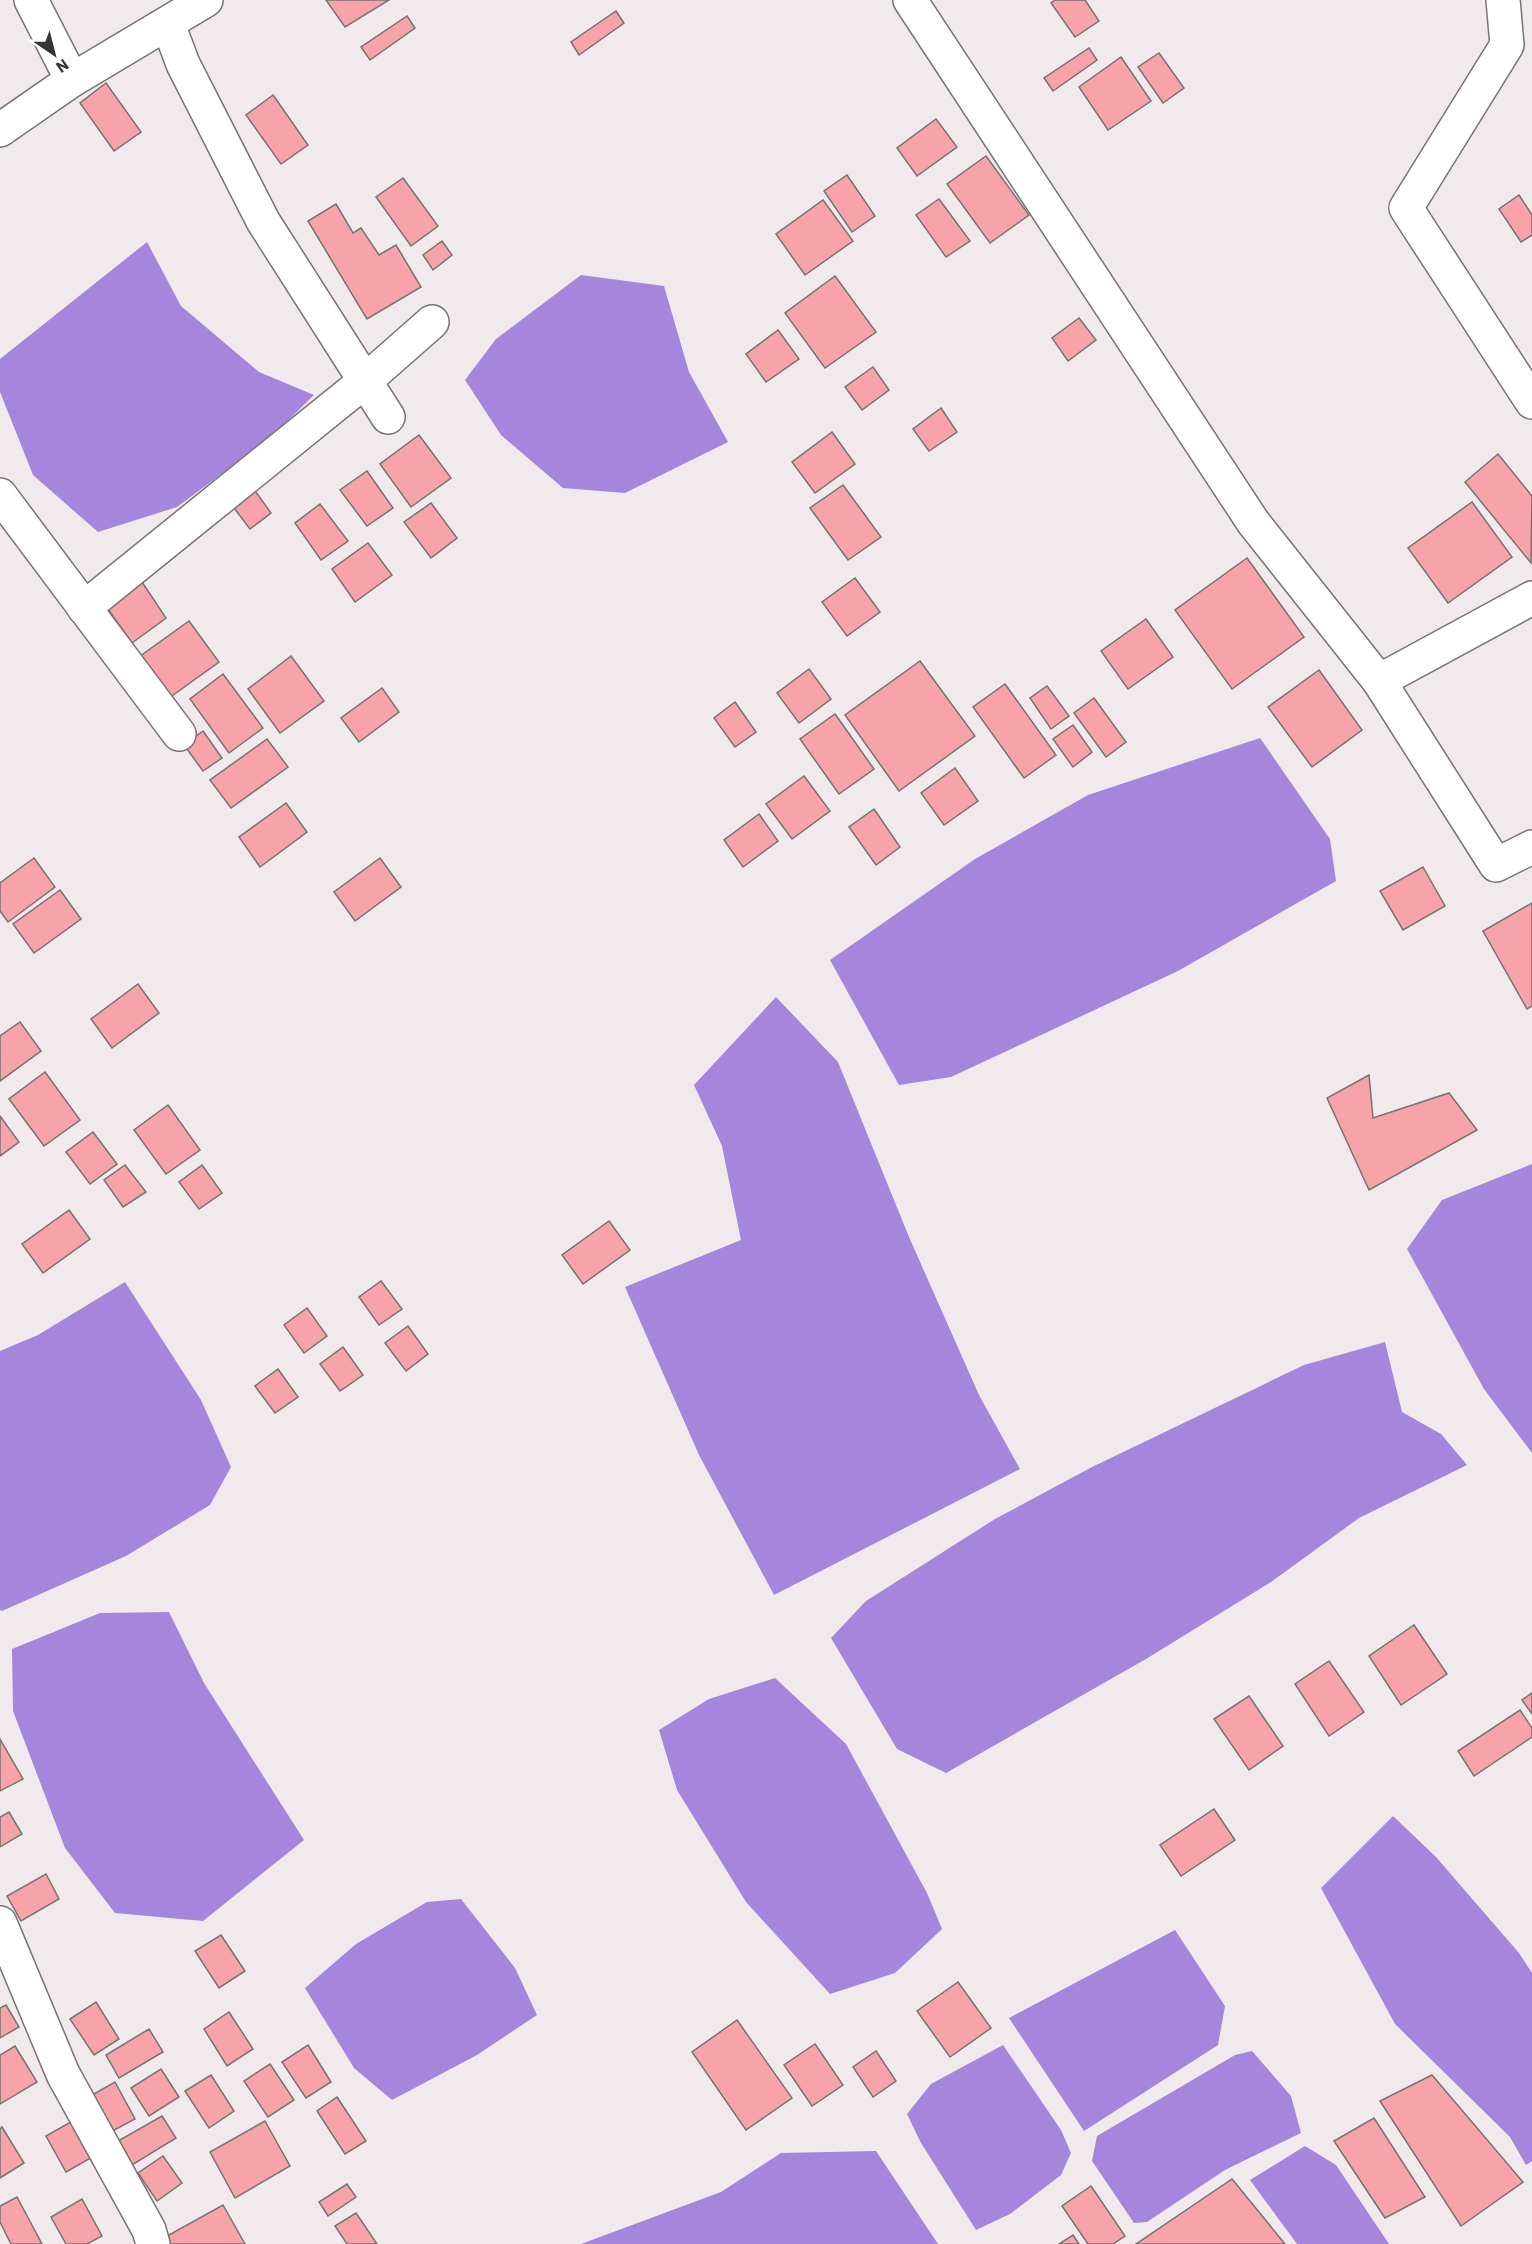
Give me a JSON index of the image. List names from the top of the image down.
{
  "north": "bottom right"
}
